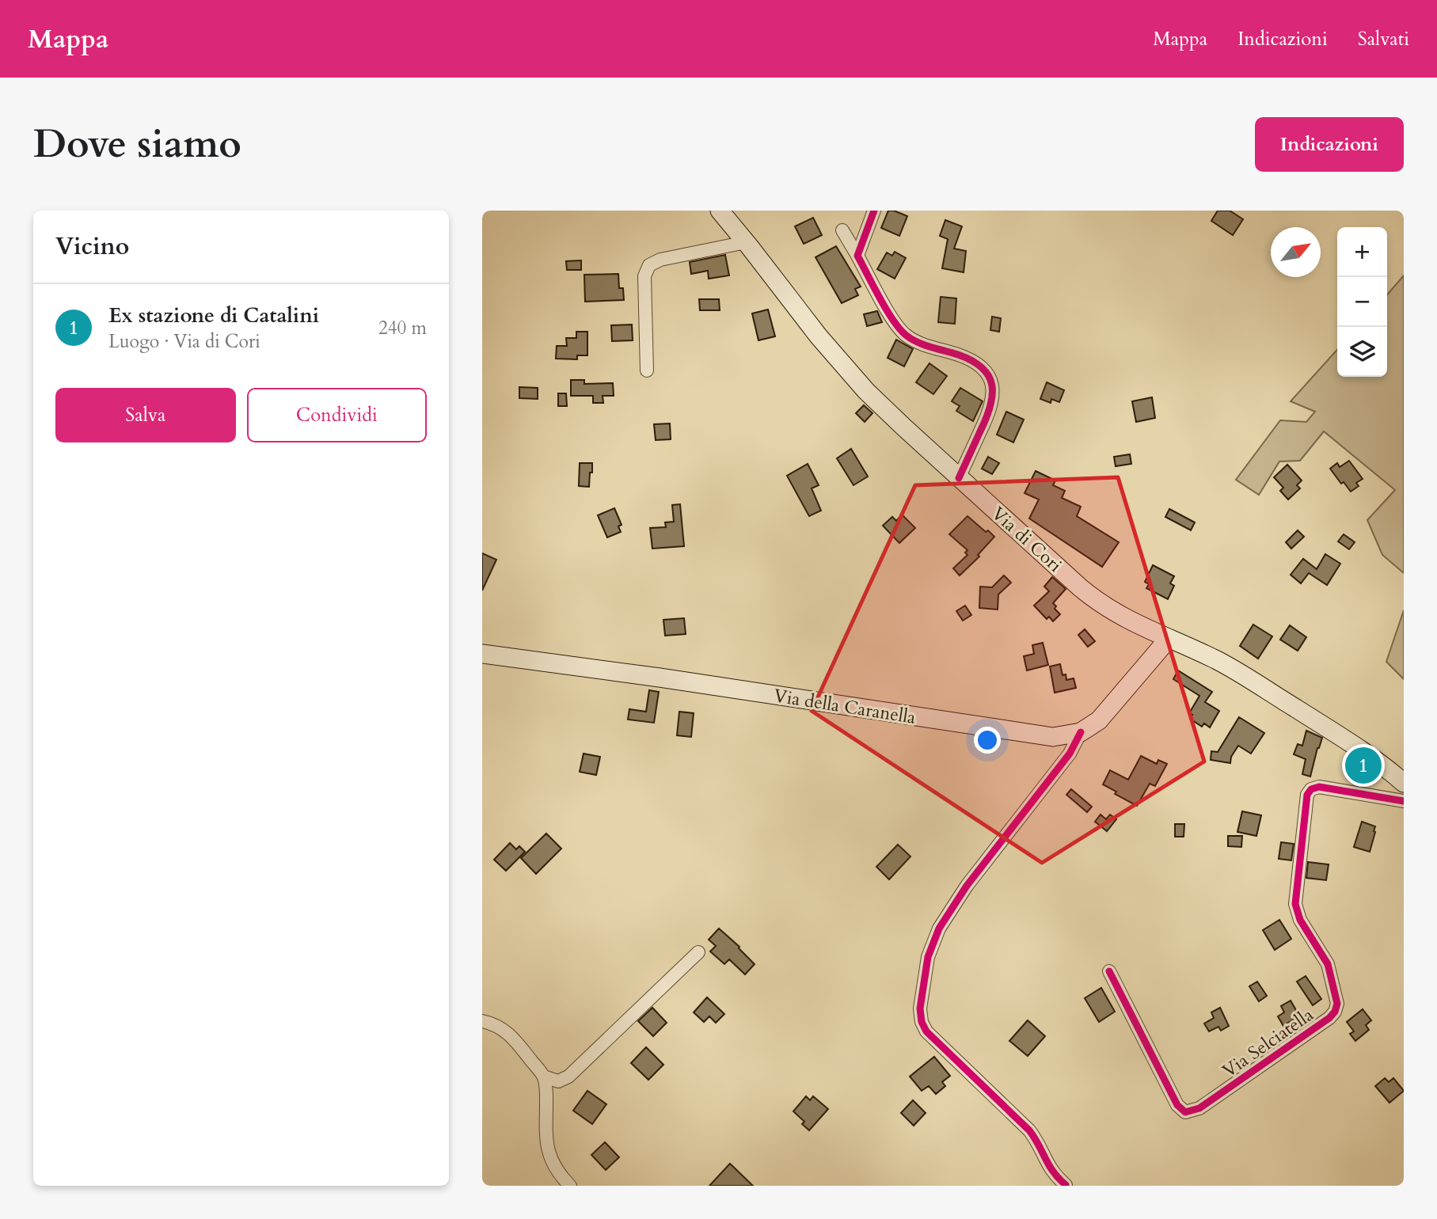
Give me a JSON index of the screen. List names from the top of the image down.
{
  "streets": {
    "main road": ["Via di Cori", "Via della Caranella"],
    "street": ["Via Selciatella"]
  },
  "crossings": [
    ["Via di Cori", "Via della Caranella"]
  ],
  "north": "top right",
  "page": {
    "header": "Mappa",
    "nav": ["Mappa", "Indicazioni", "Salvati"],
    "buttons": [
      "Indicazioni",
      ["Salva", "Condividi"]
    ],
    "title": "Dove siamo",
    "heading": "Vicino",
    "map_buttons": ["+", "−"],
    "list": [
      {
        "mark": "1",
        "name": "Ex stazione di Catalini",
        "note": "Luogo · Via di Cori",
        "value": "240 m"
      }
    ],
    "pins": "1"
  }
}
